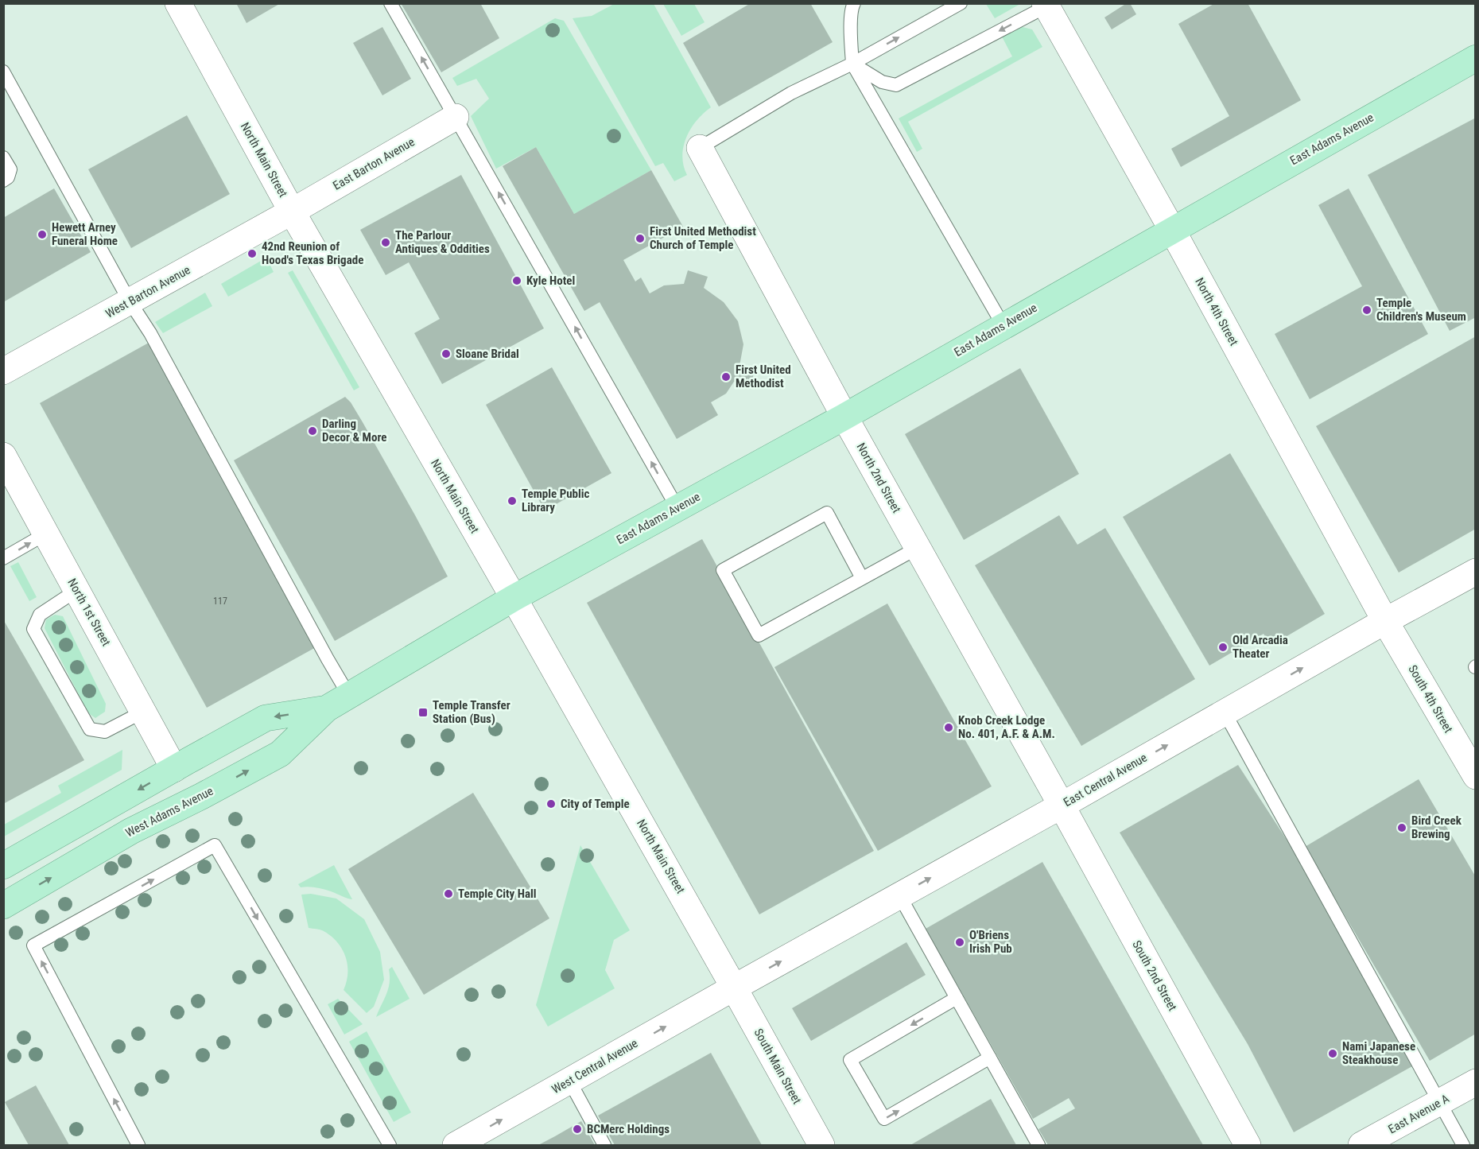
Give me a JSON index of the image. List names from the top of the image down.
{
  "streets": {
    "main road": ["East Adams Avenue", "West Adams Avenue"],
    "street": [
      "North Main Street",
      "East Barton Avenue",
      "West Barton Avenue",
      "North 4th Street",
      "North 2nd Street",
      "North 1st Street",
      "South 4th Street",
      "East Central Avenue",
      "South 2nd Street",
      "West Central Avenue",
      "South Main Street",
      "East Avenue A"
    ]
  },
  "crossings": [
    ["East Adams Avenue", "North Main Street"],
    ["East Adams Avenue", "North 4th Street"],
    ["East Adams Avenue", "North 2nd Street"],
    ["East Adams Avenue", "West Adams Avenue"],
    ["North Main Street", "East Barton Avenue"],
    ["North Main Street", "West Barton Avenue"],
    ["North Main Street", "East Central Avenue"],
    ["North Main Street", "West Adams Avenue"],
    ["North Main Street", "West Central Avenue"],
    ["North Main Street", "South Main Street"],
    ["East Barton Avenue", "West Barton Avenue"],
    ["North 4th Street", "South 4th Street"],
    ["North 4th Street", "East Central Avenue"],
    ["North 2nd Street", "East Central Avenue"],
    ["North 2nd Street", "South 2nd Street"],
    ["North 1st Street", "West Adams Avenue"],
    ["South 4th Street", "East Central Avenue"],
    ["East Central Avenue", "South 2nd Street"],
    ["East Central Avenue", "West Central Avenue"],
    ["East Central Avenue", "South Main Street"],
    ["West Central Avenue", "South Main Street"]
  ],
  "one_way": ["East Central Avenue", "West Central Avenue"],
  "places": {
    "other": [
      "Hewett Arney Funeral Home",
      "First United Methodist Church of Temple",
      "The Parlour Antiques & Oddities",
      "42nd Reunion of Hood's Texas Brigade",
      "Kyle Hotel",
      "Temple Children's Museum",
      "Sloane Bridal",
      "First United Methodist",
      "Darling Decor & More",
      "Temple Public Library",
      "Old Arcadia Theater",
      "Knob Creek Lodge No. 401, A.F. & A.M.",
      "City of Temple",
      "Bird Creek Brewing",
      "Temple City Hall",
      "O'Briens Irish Pub",
      "Nami Japanese Steakhouse",
      "BCMerc Holdings"
    ],
    "transit": ["Temple Transfer Station (Bus)"]
  },
  "house_numbers": ["117"]
}
